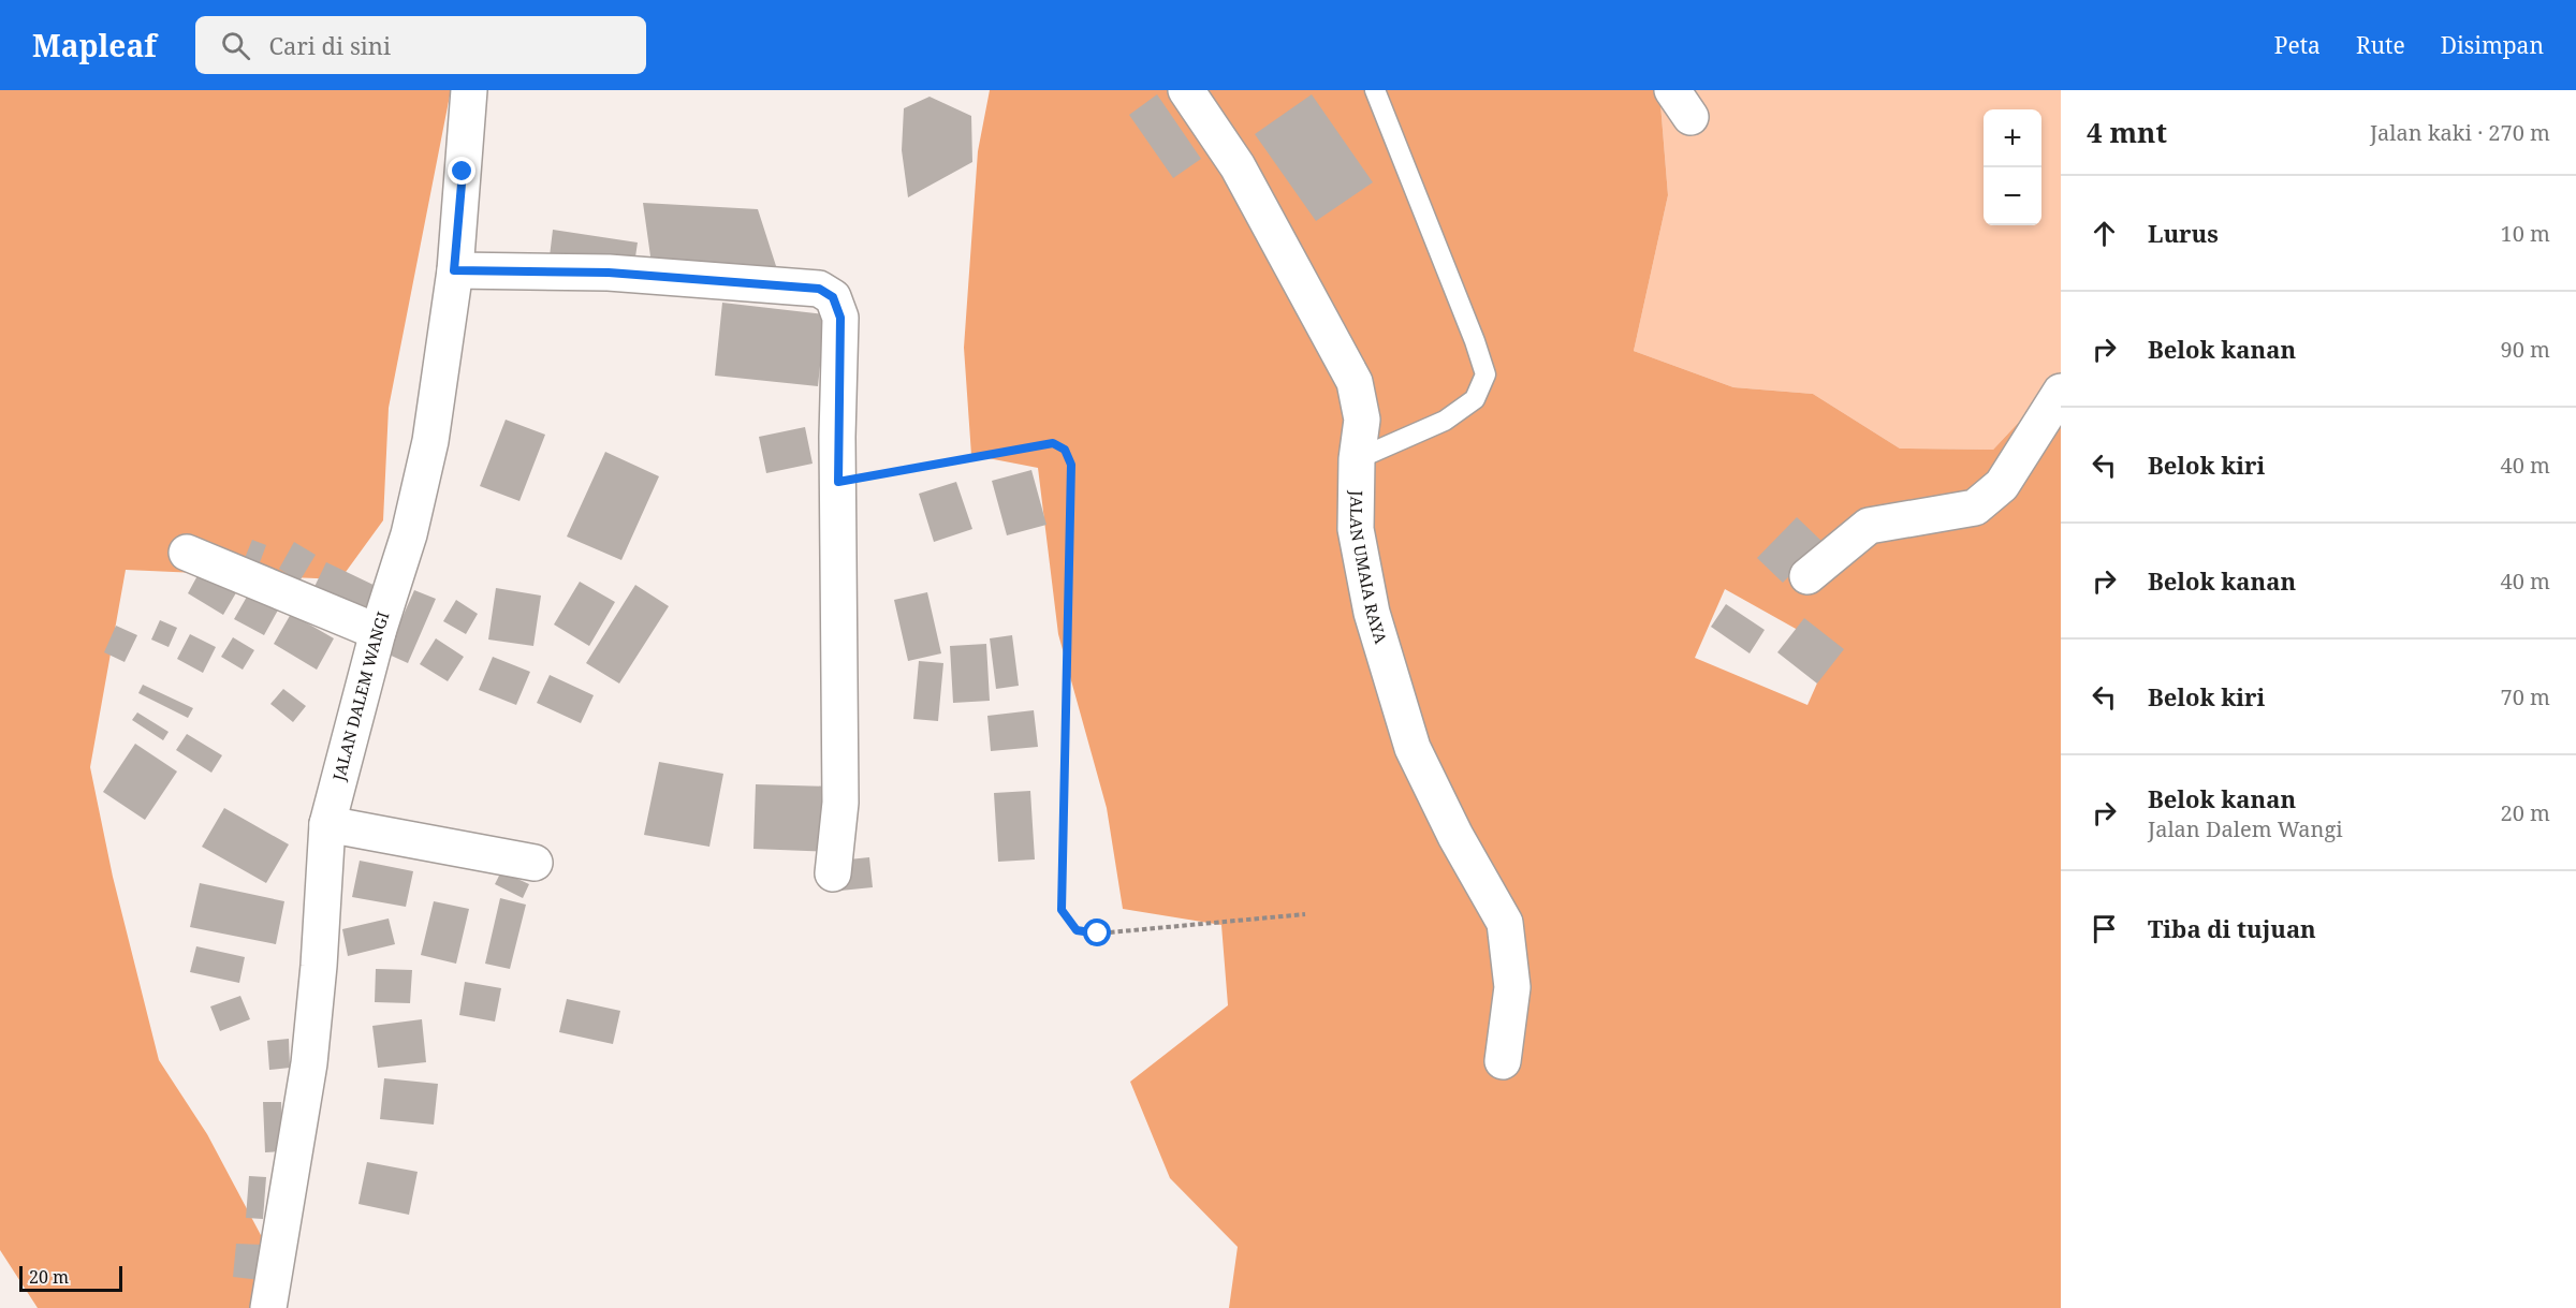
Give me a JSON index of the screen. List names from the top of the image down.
{
  "streets": {
    "street": ["JALAN UMAIA RAYA", "JALAN DALEM WANGI"]
  },
  "scale_bar": "20 m",
  "page": {
    "header": "Mapleaf",
    "search": "Cari di sini",
    "nav": ["Peta", "Rute", "Disimpan"],
    "heading": ["4 mnt", "Jalan kaki · 270 m"],
    "map_buttons": ["+", "−"],
    "list": [
      ["Lurus", "10 m"],
      ["Belok kanan", "90 m"],
      ["Belok kiri", "40 m"],
      ["Belok kanan", "40 m"],
      ["Belok kiri", "70 m"],
      ["Belok kanan", "Jalan Dalem Wangi", "20 m"],
      "Tiba di tujuan"
    ],
    "scale": "20 m"
  }
}
